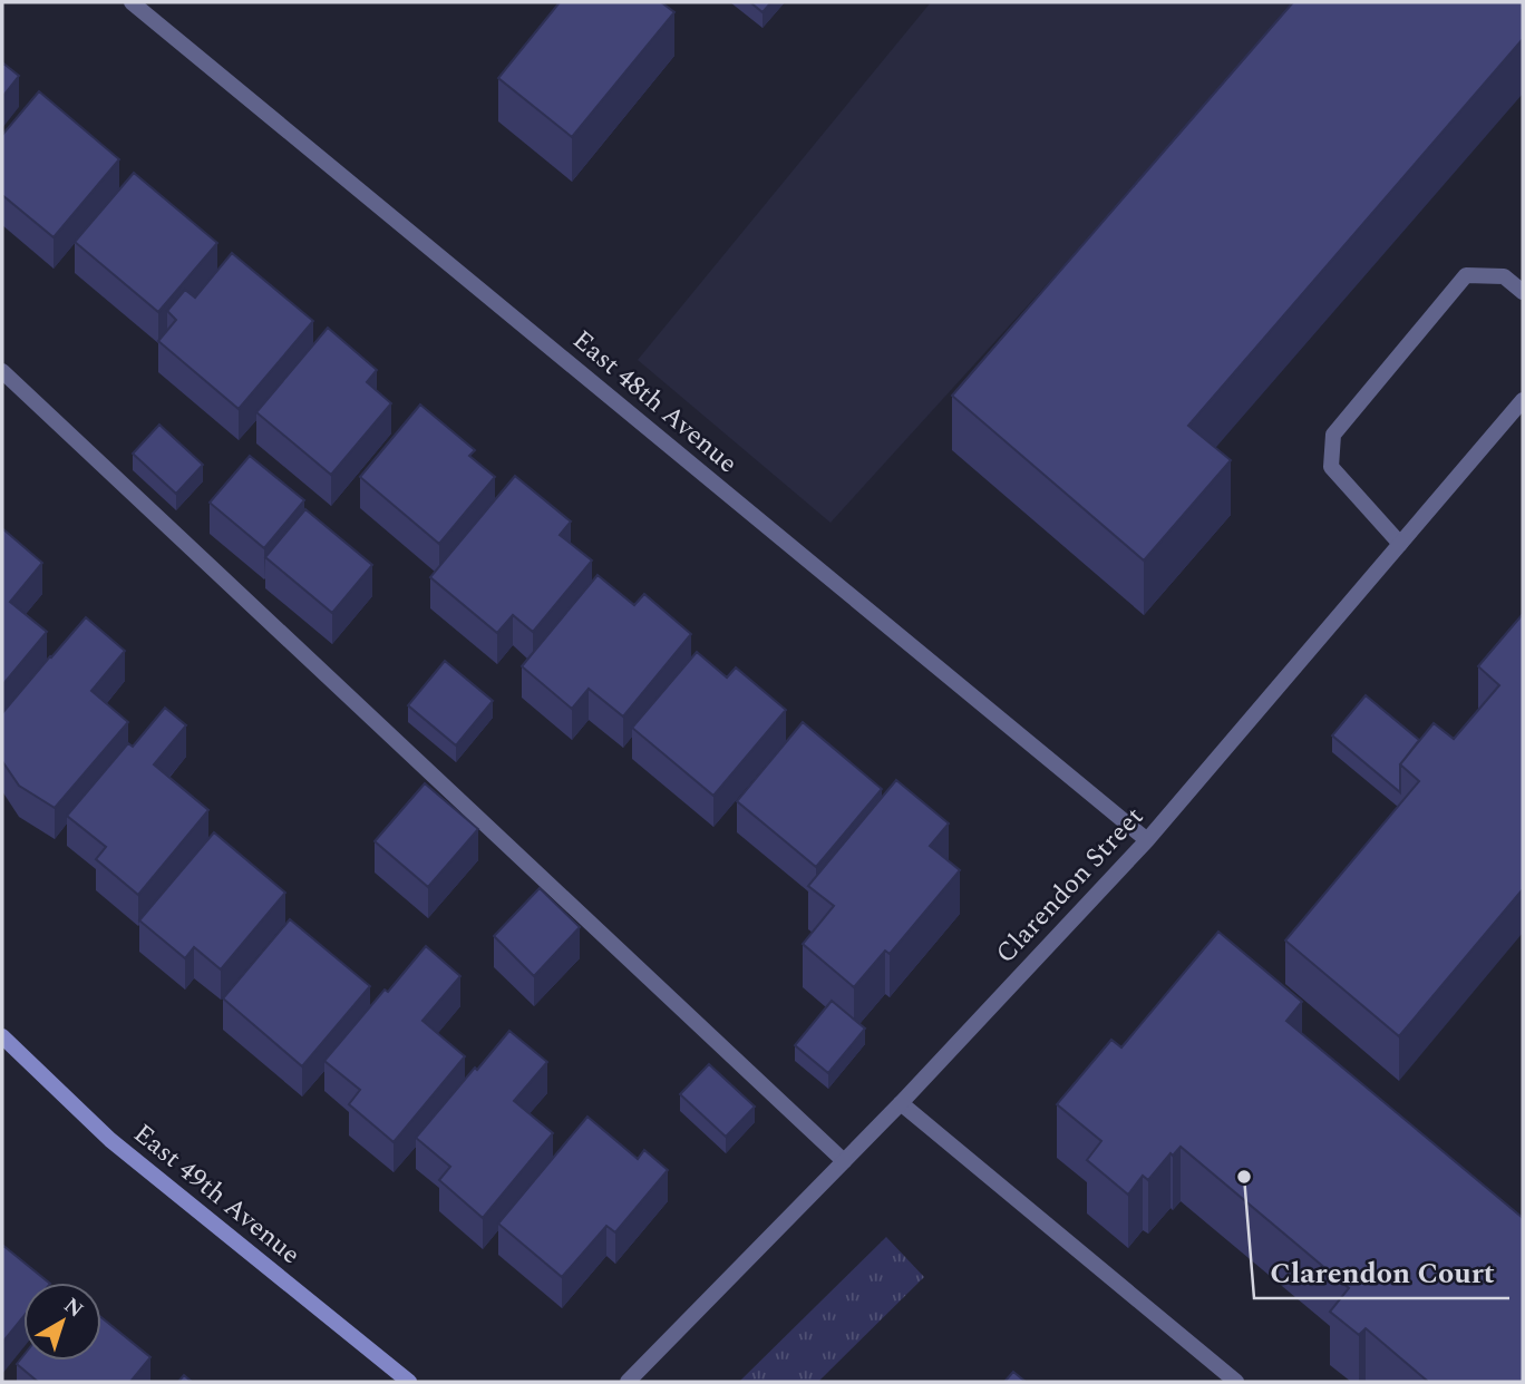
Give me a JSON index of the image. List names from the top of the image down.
{
  "streets": {
    "street": ["East 48th Avenue", "Clarendon Street", "East 49th Avenue"]
  },
  "crossings": [
    ["East 48th Avenue", "Clarendon Street"]
  ],
  "places": ["Clarendon Court"],
  "north": "top right"
}
